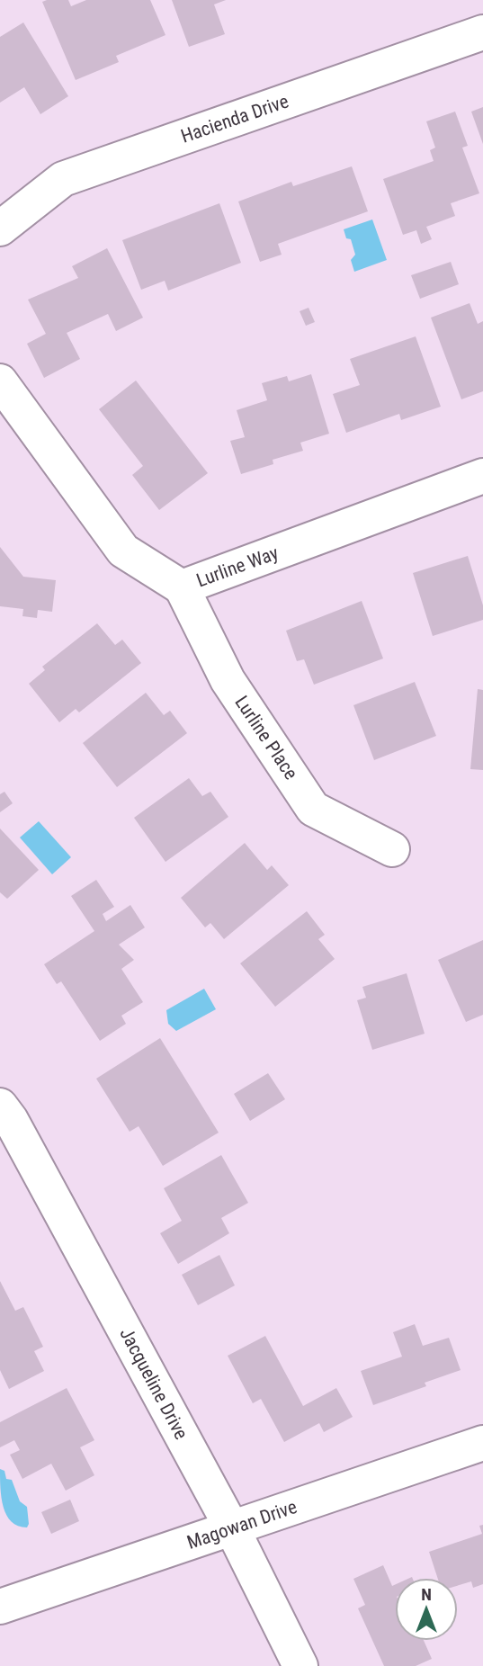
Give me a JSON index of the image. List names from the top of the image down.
{
  "streets": {
    "street": [
      "Hacienda Drive",
      "Lurline Way",
      "Lurline Place",
      "Jacqueline Drive",
      "Magowan Drive"
    ]
  },
  "crossings": [
    ["Lurline Way", "Lurline Place"],
    ["Jacqueline Drive", "Magowan Drive"]
  ],
  "north": "top"
}
